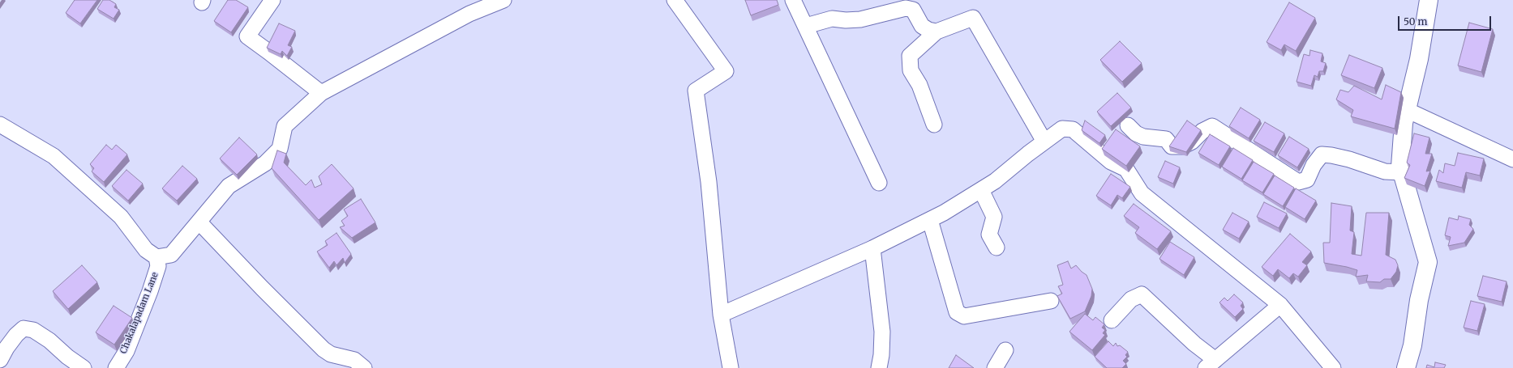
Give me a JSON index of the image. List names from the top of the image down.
{
  "streets": {
    "street": ["Chakalapadam Lane"]
  },
  "scale_bar": "50 m"
}
